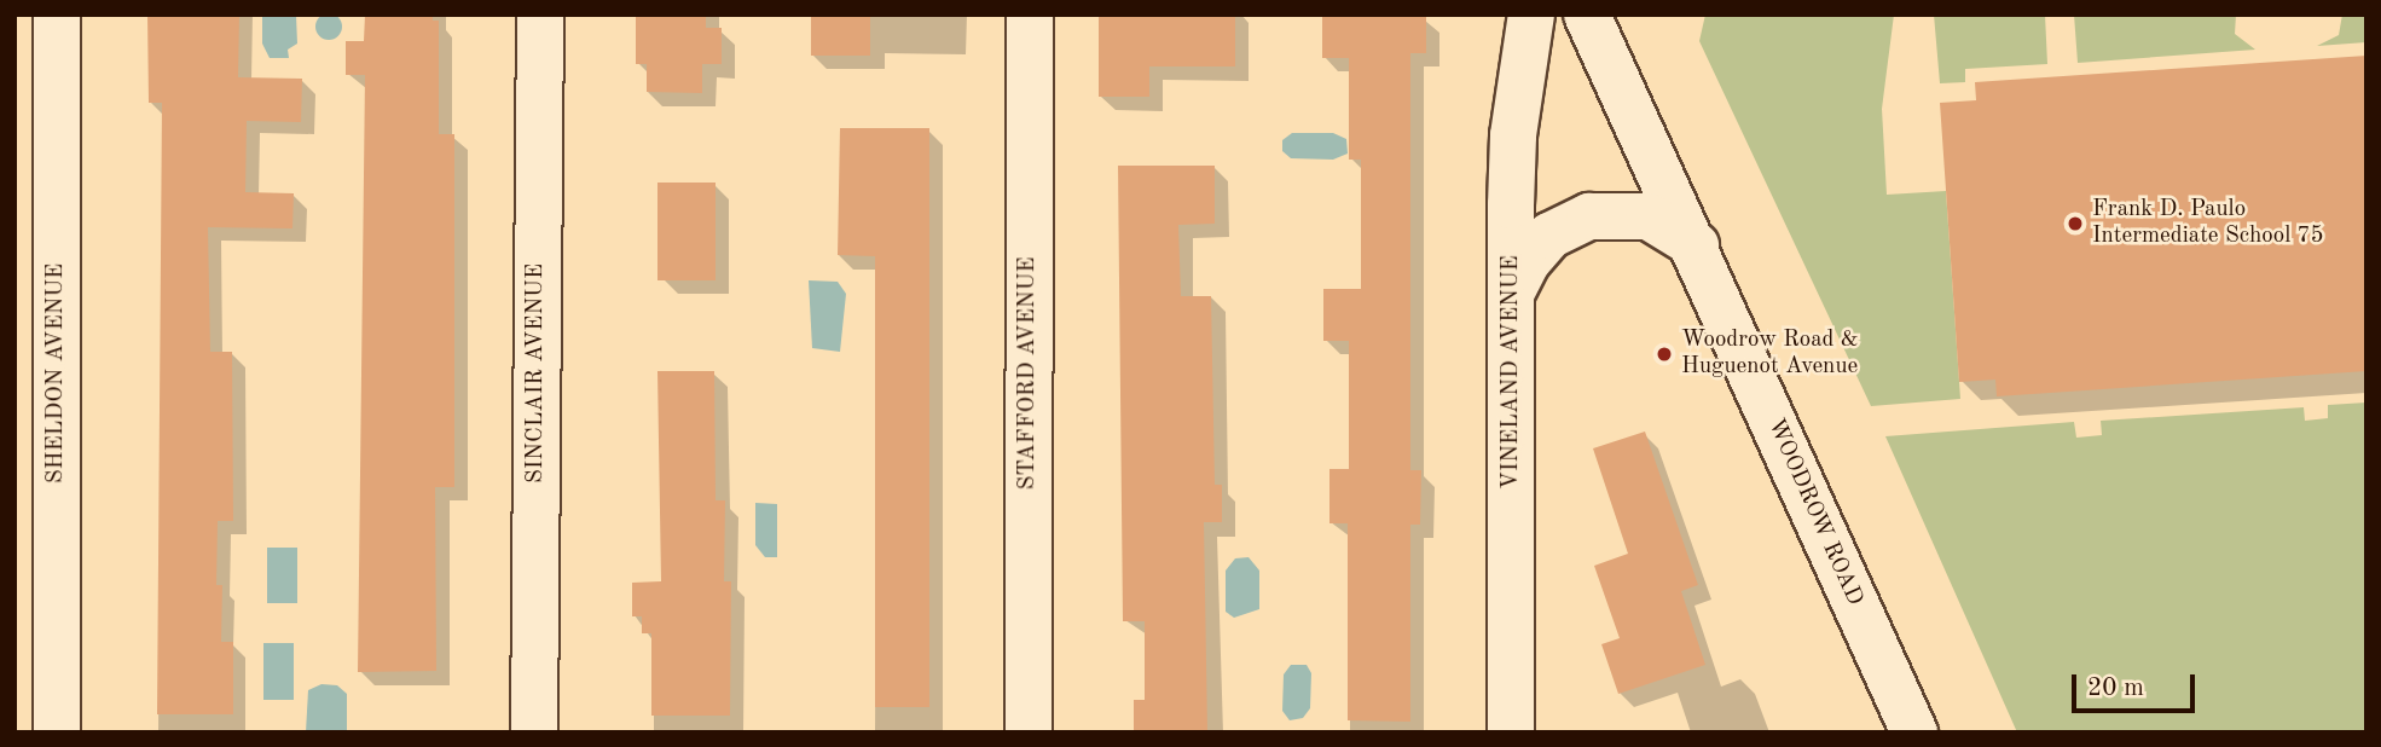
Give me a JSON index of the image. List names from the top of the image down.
{
  "streets": {
    "street": [
      "VINELAND AVENUE",
      "SHELDON AVENUE",
      "SINCLAIR AVENUE",
      "STAFFORD AVENUE",
      "WOODROW ROAD"
    ]
  },
  "places": ["Frank D. Paulo Intermediate School 75", "Woodrow Road & Huguenot Avenue"],
  "scale_bar": "20 m"
}
